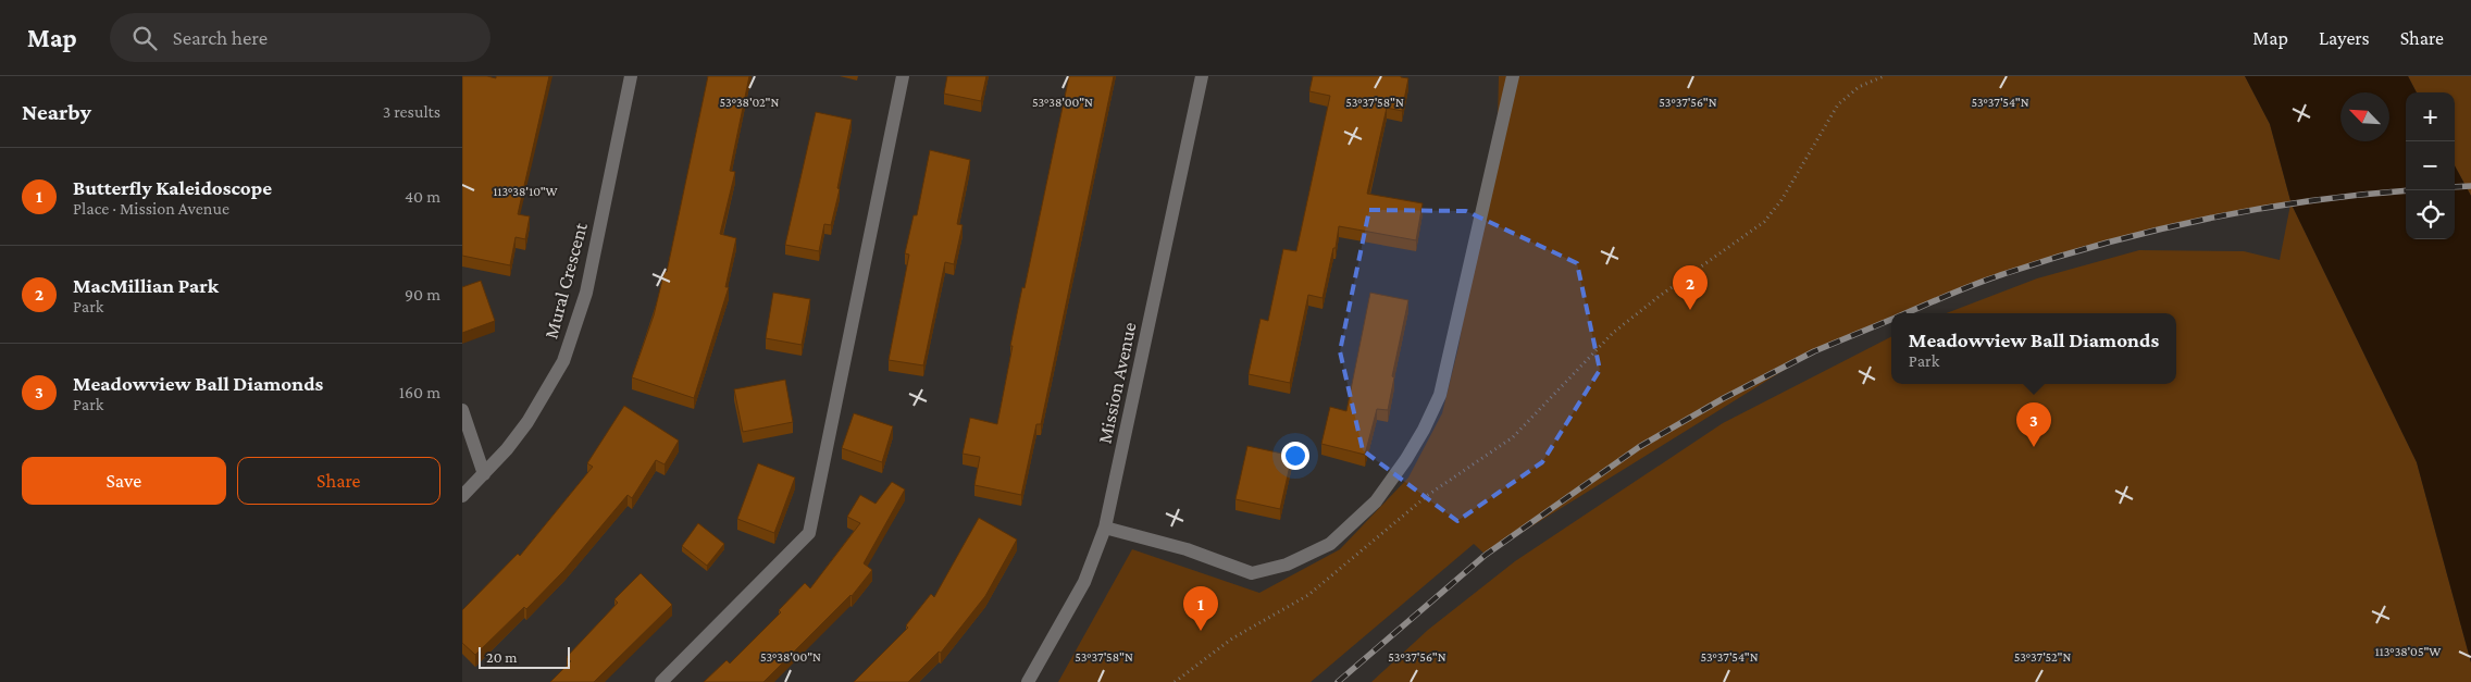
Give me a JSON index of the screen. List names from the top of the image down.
{
  "streets": {
    "street": ["Mural Crescent", "Mission Avenue"]
  },
  "scale_bar": "20 m",
  "north": "top left",
  "page": {
    "header": "Map",
    "search": "Search here",
    "nav": ["Map", "Layers", "Share"],
    "heading": ["Nearby", "3 results"],
    "map_buttons": ["+", "−"],
    "list": [
      {
        "mark": "1",
        "name": "Butterfly Kaleidoscope",
        "note": "Place · Mission Avenue",
        "value": "40 m"
      },
      {
        "mark": "2",
        "name": "MacMillian Park",
        "note": "Park",
        "value": "90 m"
      },
      {
        "mark": "3",
        "name": "Meadowview Ball Diamonds",
        "note": "Park",
        "value": "160 m"
      }
    ],
    "pins": ["2", "3", "1"],
    "popup": ["Meadowview Ball Diamonds", "Park"],
    "buttons": ["Save", "Share"],
    "scale": "20 m"
  },
  "coordinates": [
    "53°38'02\"N",
    "53°38'00\"N",
    "53°37'58\"N",
    "53°37'56\"N",
    "53°37'54\"N",
    "113°38'10\"W",
    "113°38'05\"W",
    "53°37'52\"N"
  ]
}
